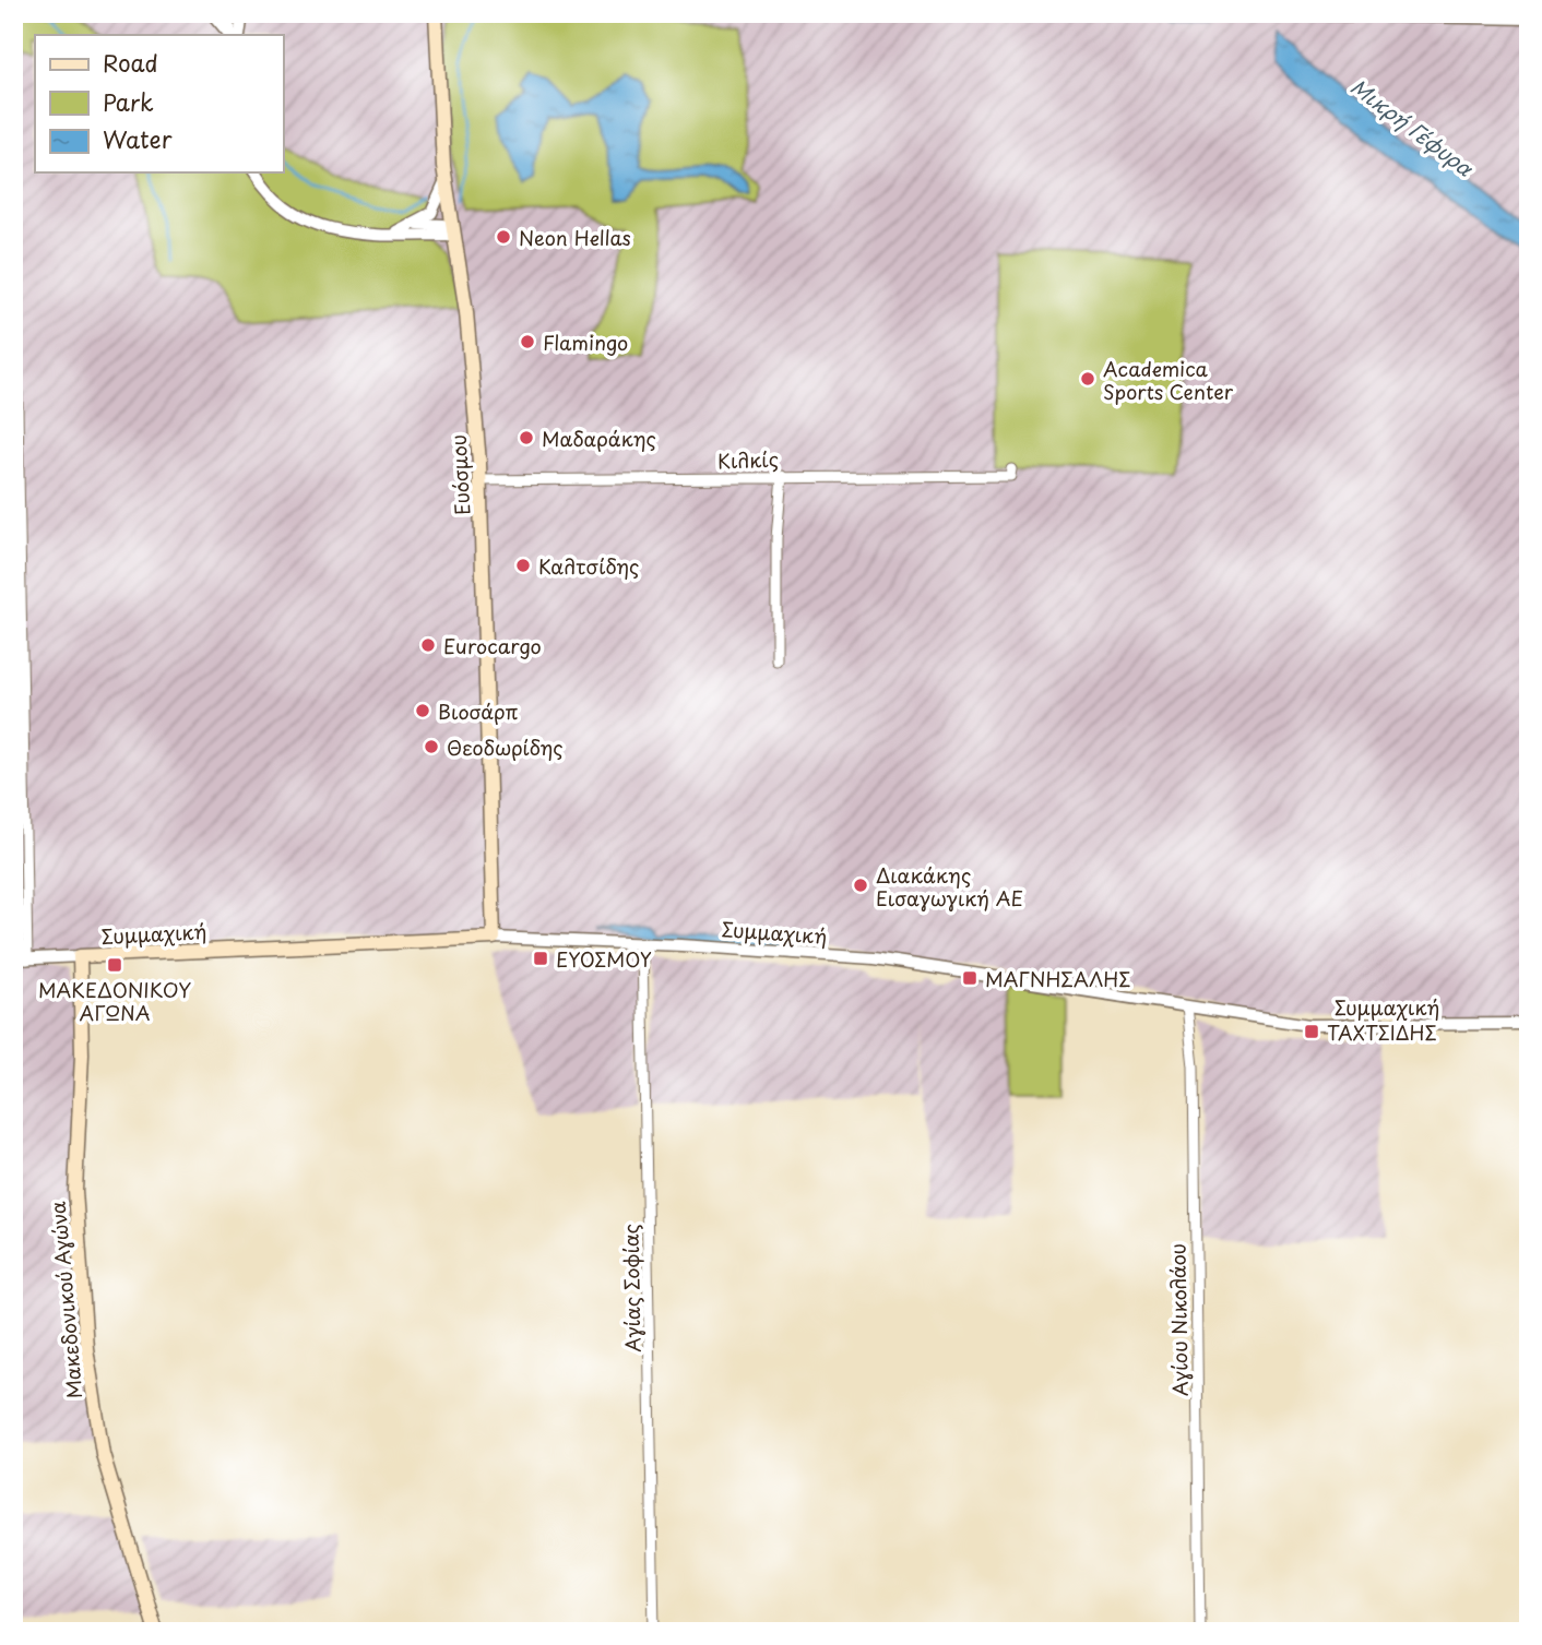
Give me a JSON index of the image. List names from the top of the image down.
{
  "streets": {
    "main road": ["Ευόσμου", "Συμμαχική", "Μακεδονικού Αγώνα"],
    "street": ["Κιλκίς", "Αγίας Σοφίας", "Αγίου Νικολάου"]
  },
  "crossings": [
    ["Κιλκίς", "Ευόσμου"],
    ["Ευόσμου", "Συμμαχική"],
    ["Συμμαχική", "Αγίας Σοφίας"],
    ["Συμμαχική", "Μακεδονικού Αγώνα"],
    ["Συμμαχική", "Αγίου Νικολάου"]
  ],
  "water": ["Μικρή Γέφυρα"],
  "places": {
    "other": [
      "Neon Hellas",
      "Flamingo",
      "Academica Sports Center",
      "Μαδαράκης",
      "Καλτσίδης",
      "Eurocargo",
      "Βιοσάρπ",
      "Θεοδωρίδης",
      "Διακάκης Εισαγωγική ΑΕ"
    ],
    "transit": [
      "ΕΥΟΣΜΟΥ",
      "ΜΑΚΕΔΟΝΙΚΟΥ ΑΓΩΝΑ",
      "ΜΑΓΝΗΣΑΛΗΣ",
      "ΤΑΧΤΣΙΔΗΣ"
    ]
  },
  "legend": ["Road", "Park", "Water"]
}
